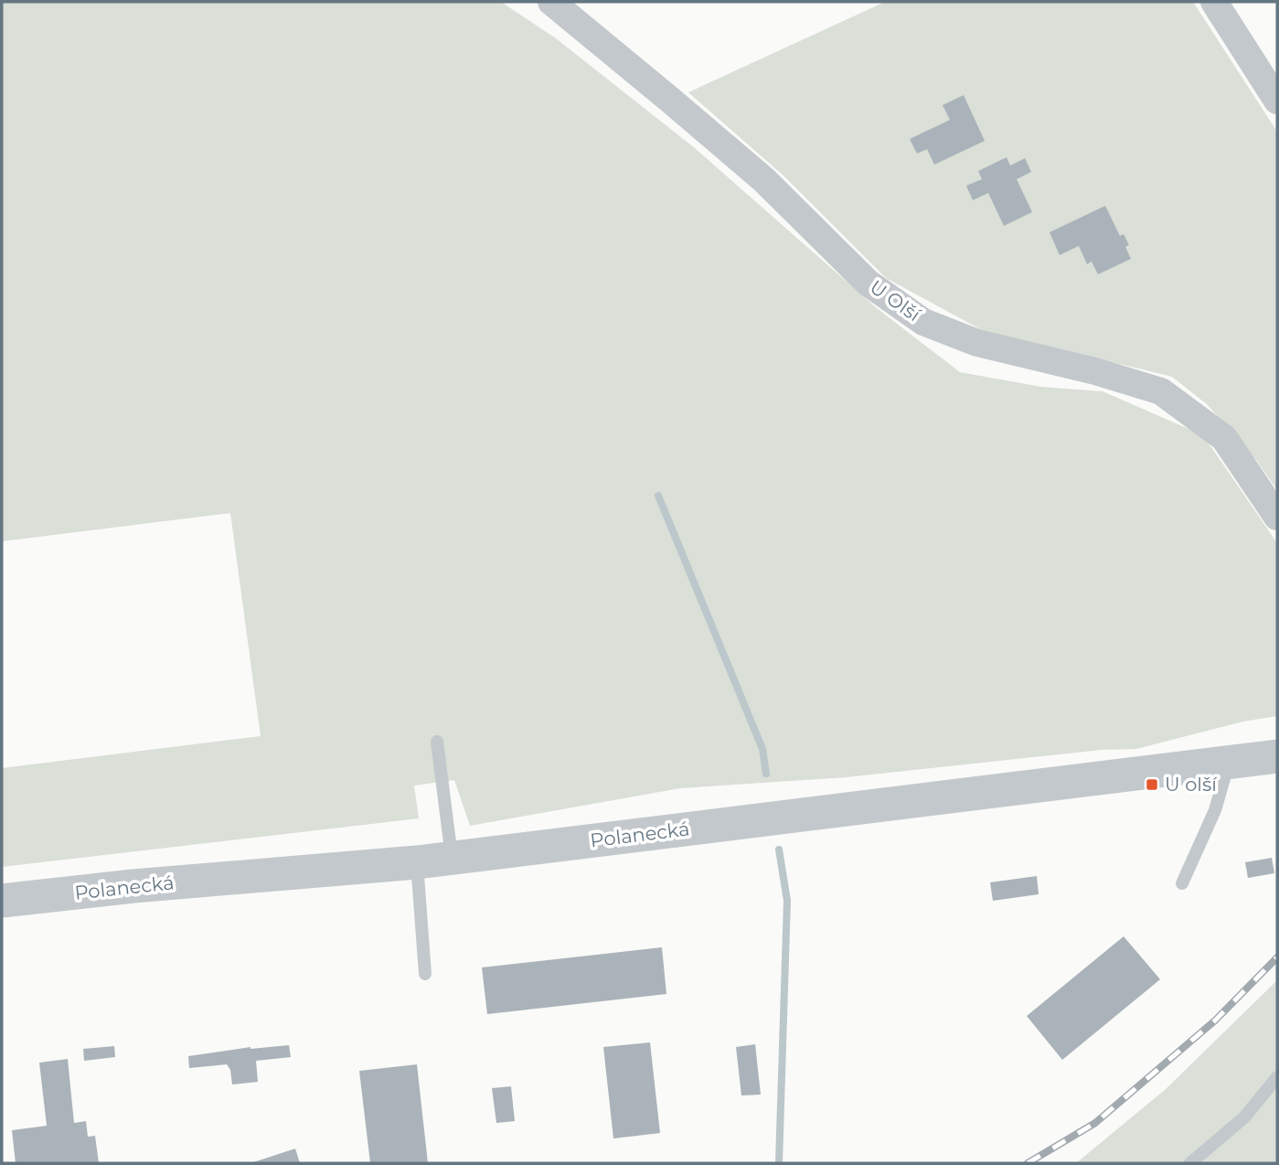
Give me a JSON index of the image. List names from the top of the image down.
{
  "streets": {
    "street": ["U Olší", "Polanecká"]
  },
  "places": {
    "transit": ["U olší"]
  }
}
